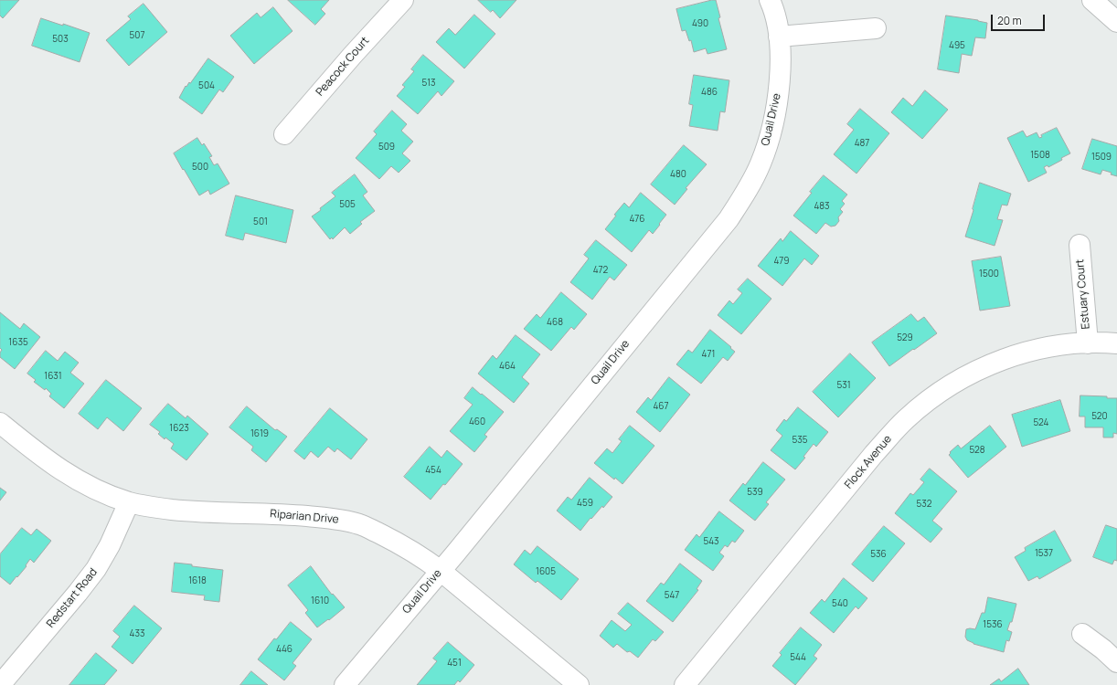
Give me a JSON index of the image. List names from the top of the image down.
{
  "streets": {
    "street": [
      "Peacock Court",
      "Quail Drive",
      "Estuary Court",
      "Flock Avenue",
      "Riparian Drive",
      "Redstart Road"
    ]
  },
  "crossings": [
    ["Quail Drive", "Riparian Drive"],
    ["Estuary Court", "Flock Avenue"],
    ["Riparian Drive", "Redstart Road"]
  ],
  "house_numbers": [
    "490",
    "507",
    "503",
    "495",
    "513",
    "504",
    "486",
    "487",
    "509",
    "1508",
    "1509",
    "500",
    "480",
    "505",
    "483",
    "476",
    "501",
    "479",
    "472",
    "1500",
    "468",
    "529",
    "1635",
    "471",
    "464",
    "1631",
    "531",
    "467",
    "520",
    "460",
    "524",
    "1623",
    "1619",
    "535",
    "528",
    "454",
    "539",
    "459",
    "532",
    "543",
    "1537",
    "536",
    "1605",
    "1618",
    "547",
    "1610",
    "540",
    "1536",
    "433",
    "446",
    "544",
    "451"
  ],
  "scale_bar": "20 m"
}
